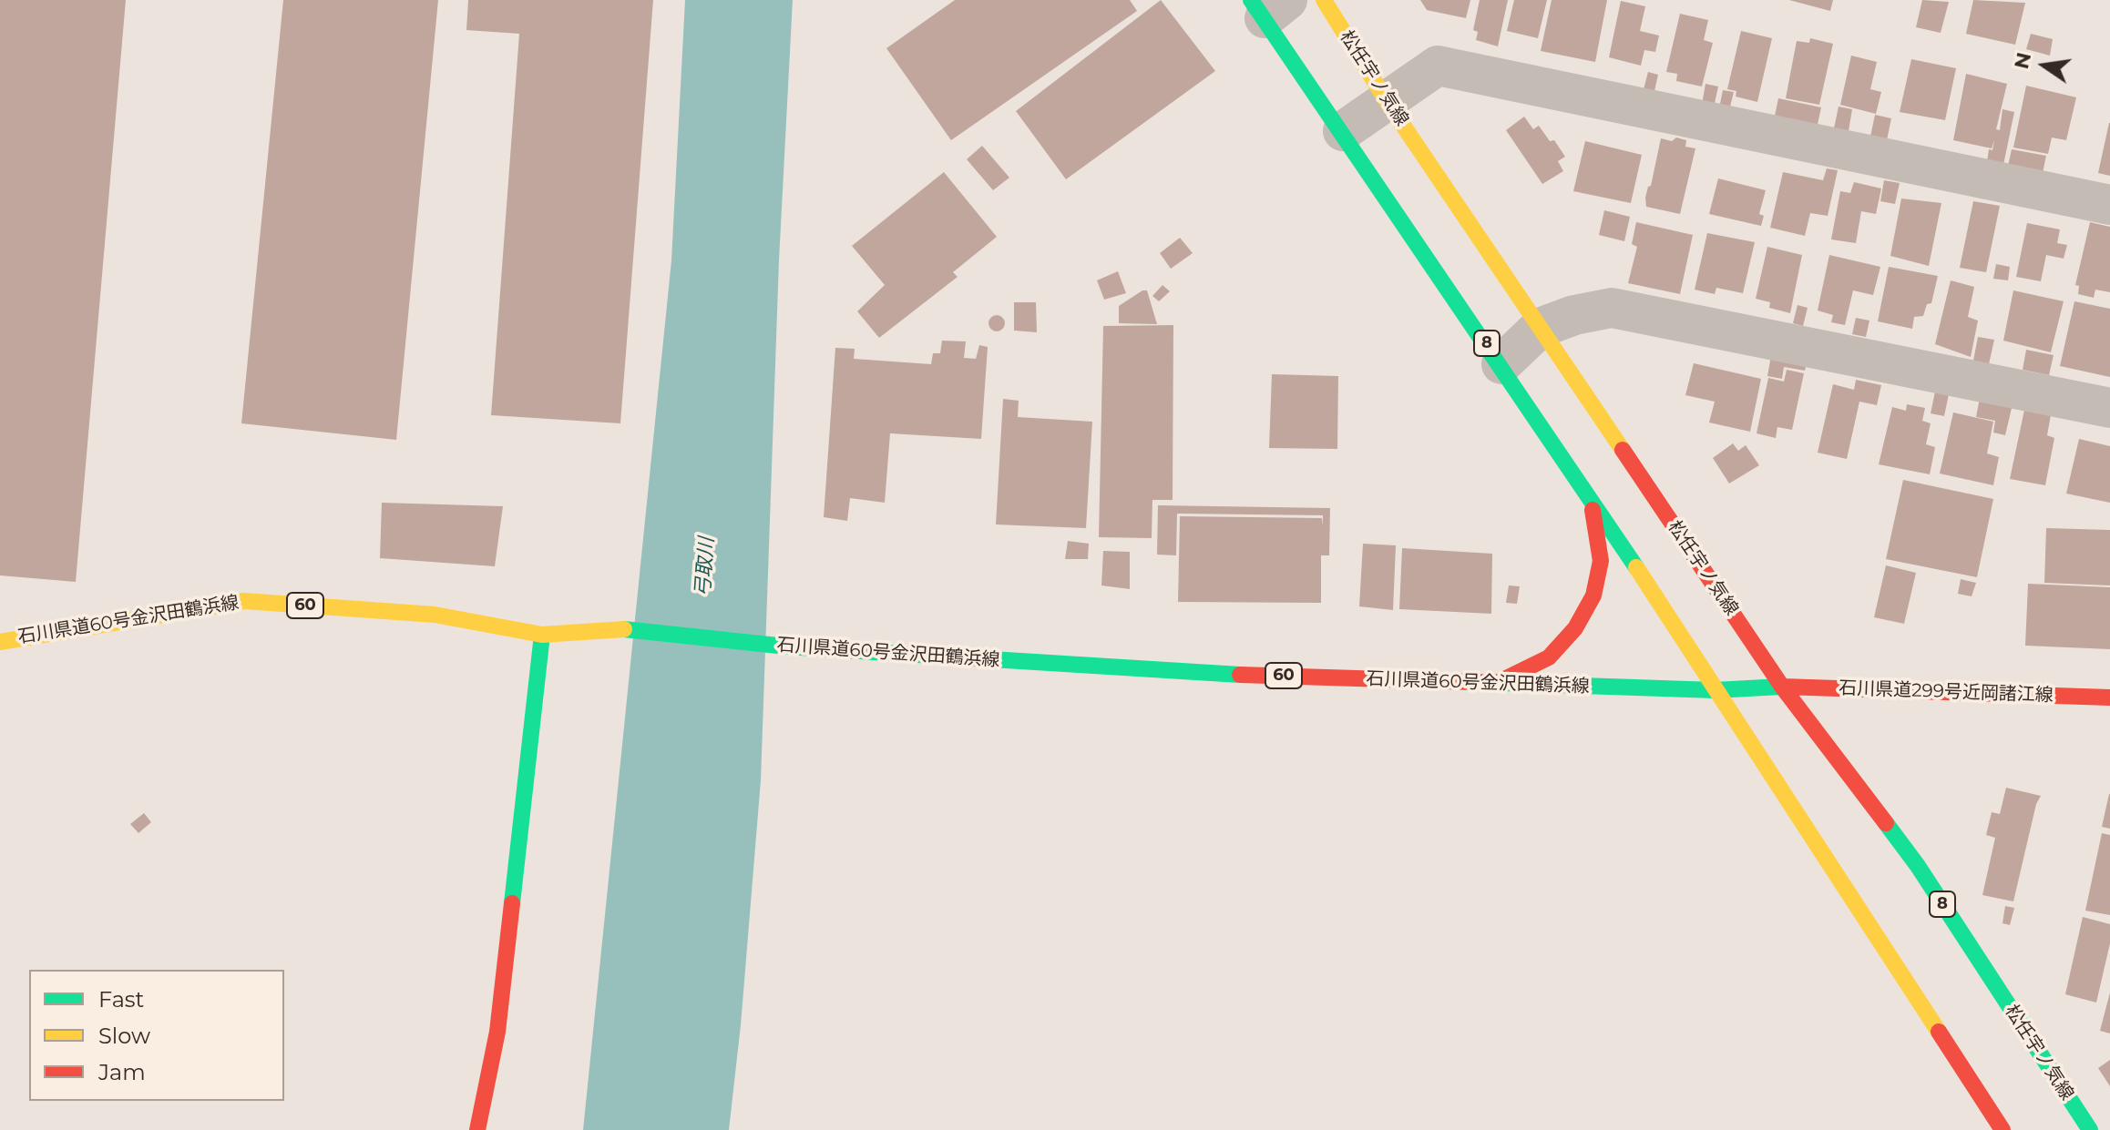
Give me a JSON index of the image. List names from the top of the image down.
{
  "streets": {
    "main road": [
      "松任宇ノ気線",
      "8",
      "60",
      "石川県道60号金沢田鶴浜線",
      "石川県道299号近岡諸江線"
    ]
  },
  "crossings": [
    ["松任宇ノ気線", "石川県道60号金沢田鶴浜線"],
    ["松任宇ノ気線", "石川県道299号近岡諸江線"],
    ["8", "石川県道60号金沢田鶴浜線"],
    ["石川県道60号金沢田鶴浜線", "石川県道299号近岡諸江線"]
  ],
  "water": ["弓取川"],
  "legend": ["Fast", "Slow", "Jam"],
  "north": "left"
}
